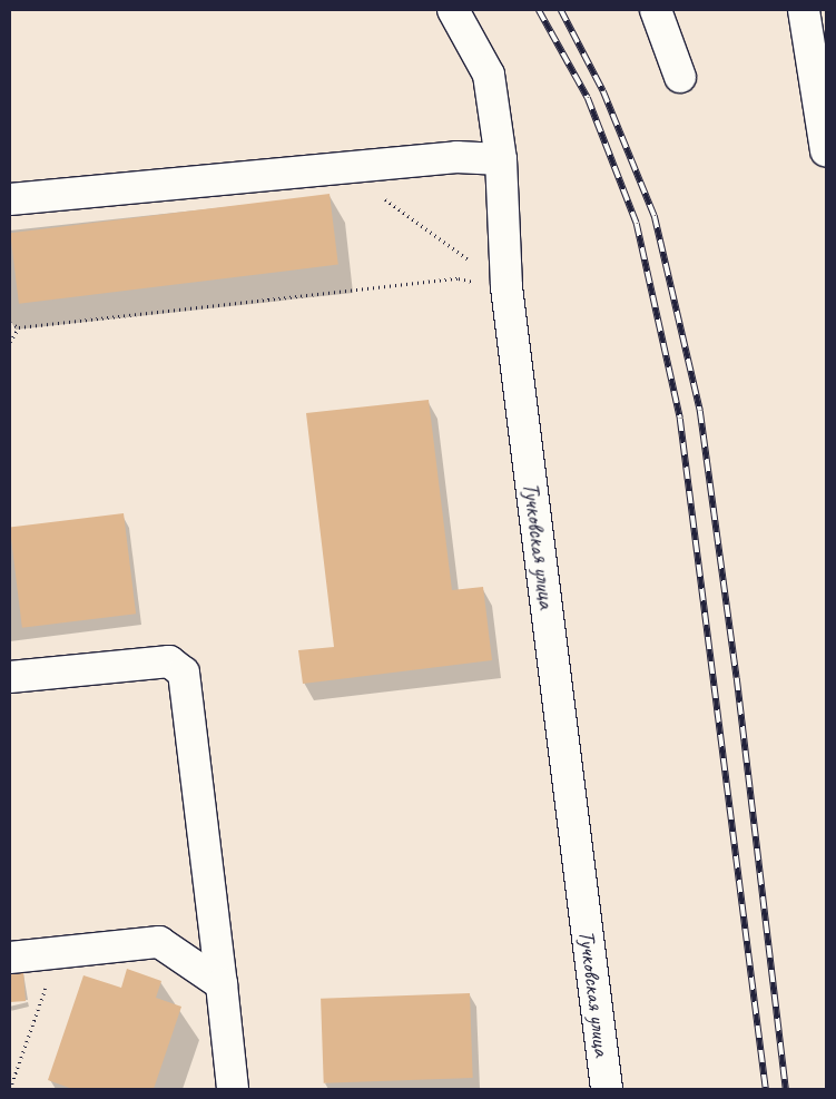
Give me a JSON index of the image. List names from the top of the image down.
{
  "streets": {
    "street": ["Тучковская улица"]
  }
}
